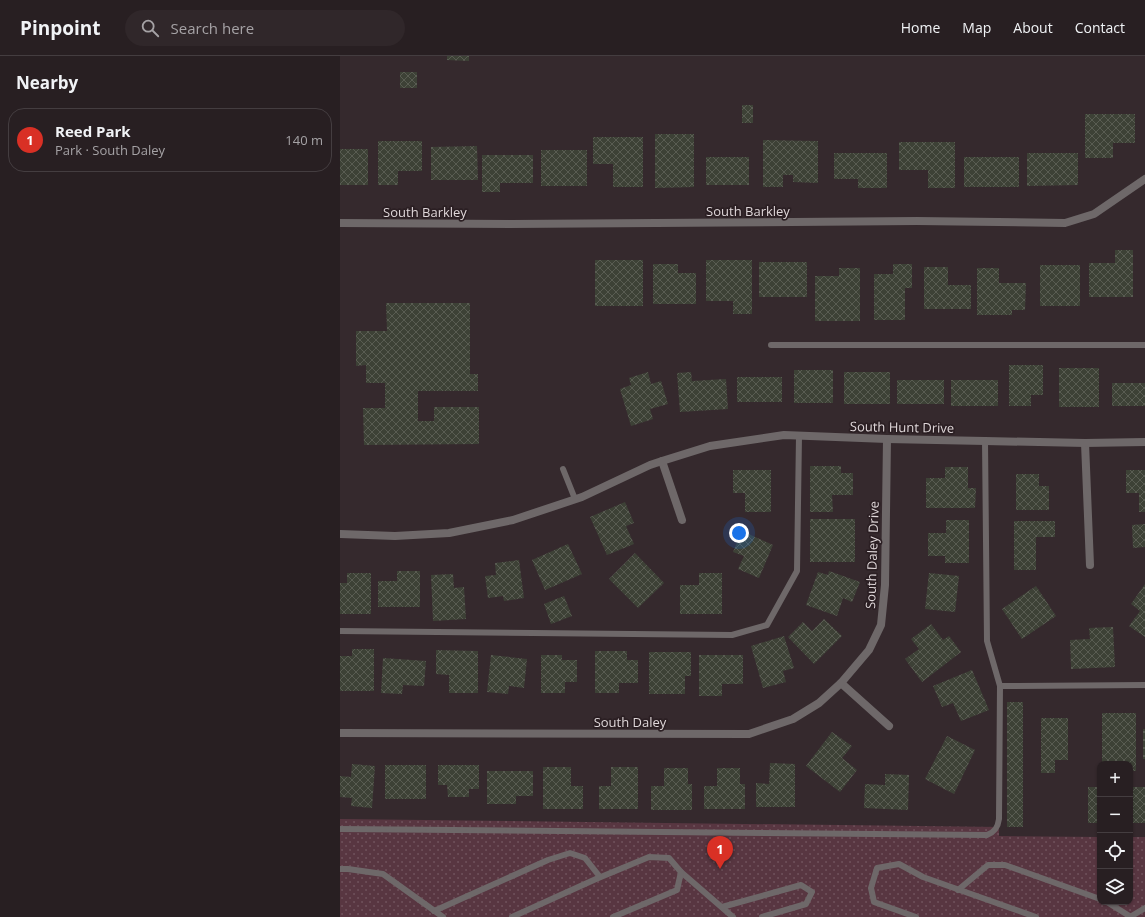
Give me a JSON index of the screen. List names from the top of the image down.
{
  "streets": {
    "street": [
      "South Barkley",
      "South Hunt Drive",
      "South Daley Drive",
      "South Daley"
    ]
  },
  "crossings": [
    ["South Hunt Drive", "South Daley Drive"],
    ["South Daley Drive", "South Daley"]
  ],
  "page": {
    "header": "Pinpoint",
    "search": "Search here",
    "nav": [
      "Home",
      "Map",
      "About",
      "Contact"
    ],
    "heading": "Nearby",
    "list": [
      {
        "mark": "1",
        "name": "Reed Park",
        "note": "Park · South Daley",
        "value": "140 m"
      }
    ],
    "map_buttons": ["+", "−"],
    "pins": "1"
  }
}
